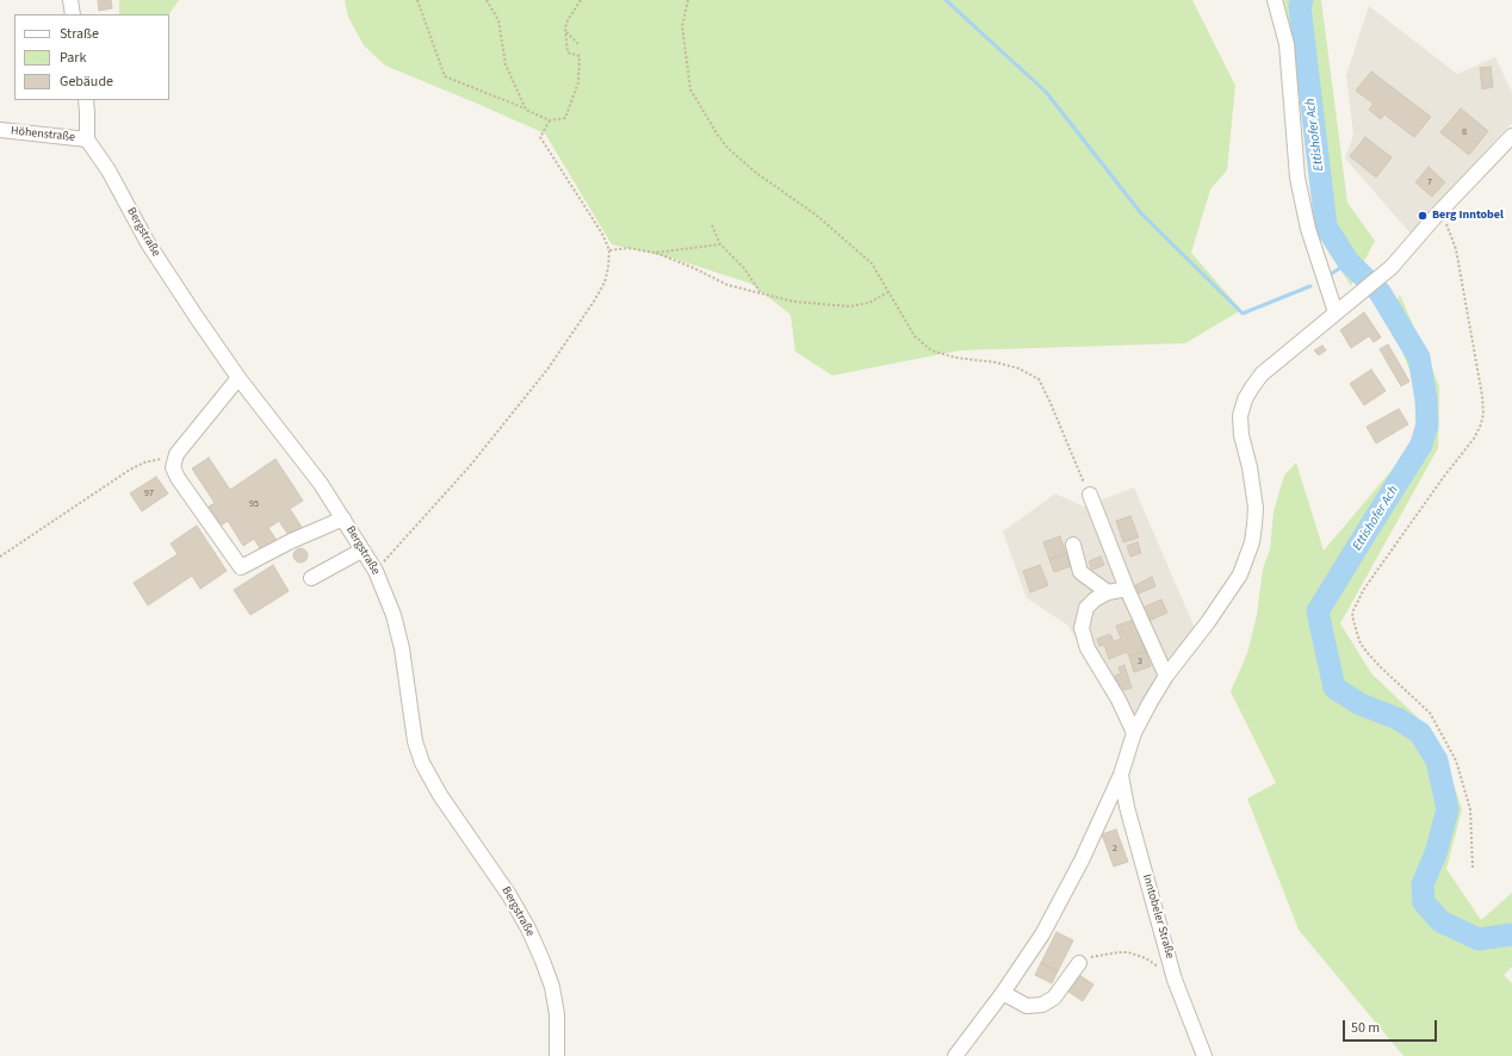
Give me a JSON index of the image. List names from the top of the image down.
{
  "streets": {
    "street": ["Höhenstraße", "Bergstraße", "Inntobeler Straße"]
  },
  "crossings": [
    ["Höhenstraße", "Bergstraße"]
  ],
  "water": ["Ettishofer Ach"],
  "places": ["Berg Inntobel"],
  "house_numbers": [
    "8",
    "7",
    "97",
    "95",
    "3",
    "2"
  ],
  "legend": ["Straße", "Park", "Gebäude"],
  "scale_bar": "50 m"
}
